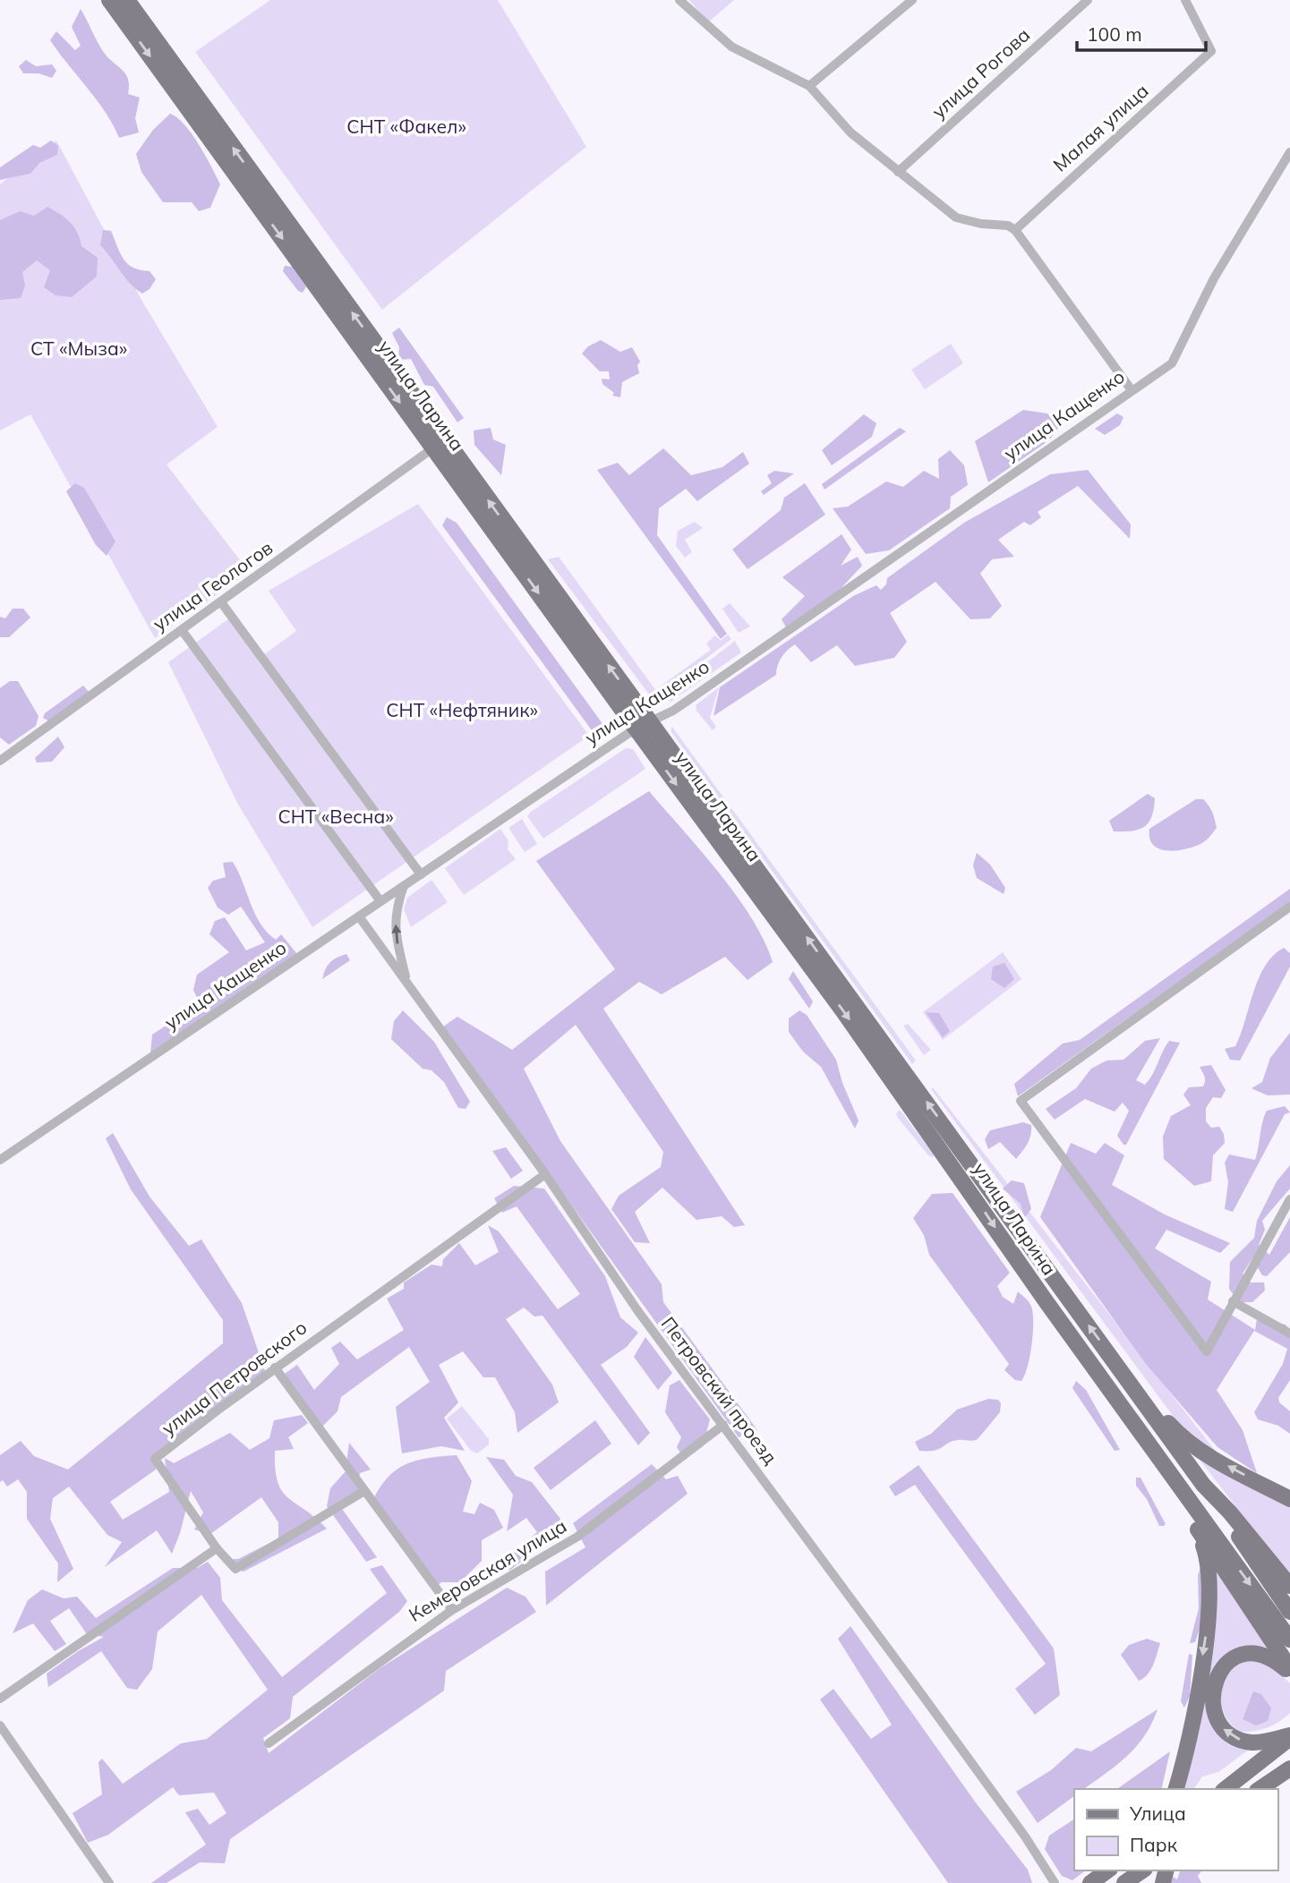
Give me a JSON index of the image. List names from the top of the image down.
{
  "streets": {
    "main road": ["улица Ларина"],
    "street": [
      "улица Рогова",
      "Малая улица",
      "улица Кащенко",
      "улица Геологов",
      "улица Петровского",
      "Петровский проезд",
      "Кемеровская улица"
    ]
  },
  "crossings": [
    ["улица Ларина", "улица Кащенко"],
    ["улица Ларина", "улица Геологов"],
    ["улица Кащенко", "Петровский проезд"],
    ["улица Петровского", "Петровский проезд"],
    ["Петровский проезд", "Кемеровская улица"]
  ],
  "parks": [
    "СНТ «Факел»",
    "СТ «Мыза»",
    "СНТ «Нефтяник»",
    "СНТ «Весна»"
  ],
  "legend": ["Улица", "Парк"],
  "scale_bar": "100 m"
}
